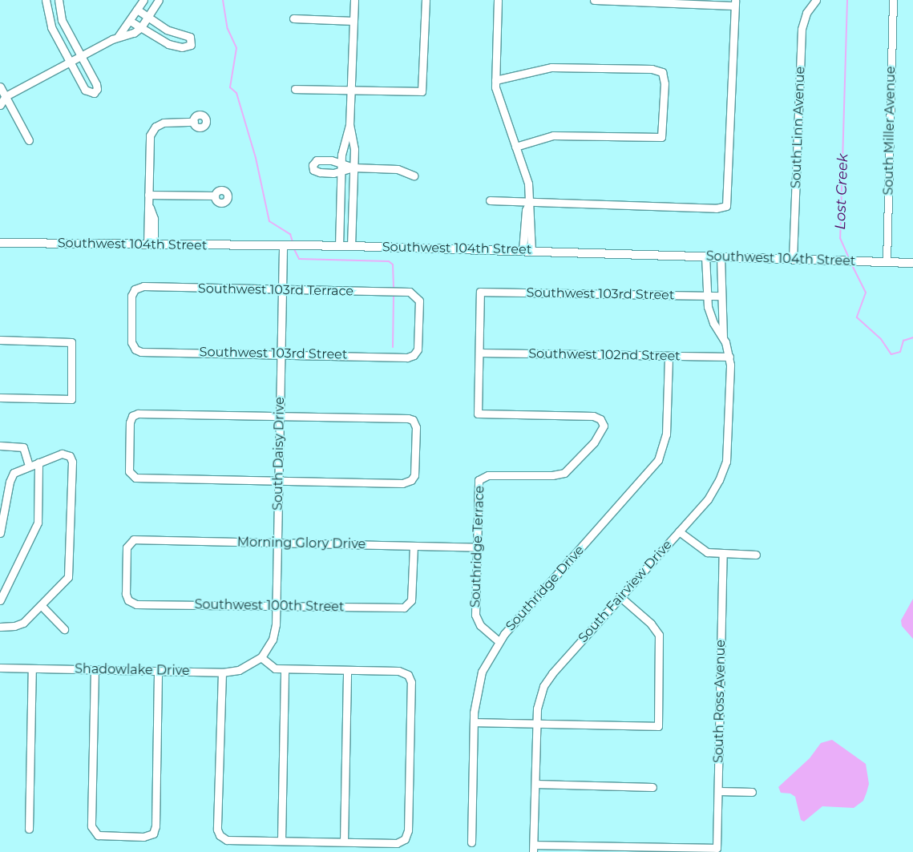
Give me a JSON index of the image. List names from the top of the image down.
{
  "streets": {
    "main road": ["Southwest 104th Street"],
    "street": [
      "South Linn Avenue",
      "South Miller Avenue",
      "Southwest 103rd Terrace",
      "Southwest 103rd Street",
      "Southwest 102nd Street",
      "South Daisy Drive",
      "Morning Glory Drive",
      "Southridge Terrace",
      "Southridge Drive",
      "South Fairview Drive",
      "Southwest 100th Street",
      "Shadowlake Drive",
      "South Ross Avenue"
    ]
  },
  "crossings": [
    ["South Linn Avenue", "Southwest 104th Street"],
    ["South Miller Avenue", "Southwest 104th Street"],
    ["Southwest 104th Street", "South Daisy Drive"],
    ["Southwest 104th Street", "South Fairview Drive"],
    ["Southwest 103rd Terrace", "Southwest 103rd Street"],
    ["Southwest 103rd Terrace", "South Daisy Drive"],
    ["Southwest 103rd Street", "Southwest 102nd Street"],
    ["Southwest 103rd Street", "South Daisy Drive"],
    ["Southwest 103rd Street", "Southridge Terrace"],
    ["Southwest 103rd Street", "South Fairview Drive"],
    ["Southwest 102nd Street", "Southridge Terrace"],
    ["Southwest 102nd Street", "Southridge Drive"],
    ["Southwest 102nd Street", "South Fairview Drive"],
    ["South Daisy Drive", "Morning Glory Drive"],
    ["South Daisy Drive", "Southwest 100th Street"],
    ["South Daisy Drive", "Shadowlake Drive"],
    ["Morning Glory Drive", "Southridge Terrace"],
    ["Morning Glory Drive", "Southwest 100th Street"],
    ["Southridge Terrace", "Southridge Drive"],
    ["South Fairview Drive", "South Ross Avenue"]
  ],
  "water": ["Lost Creek"]
}
